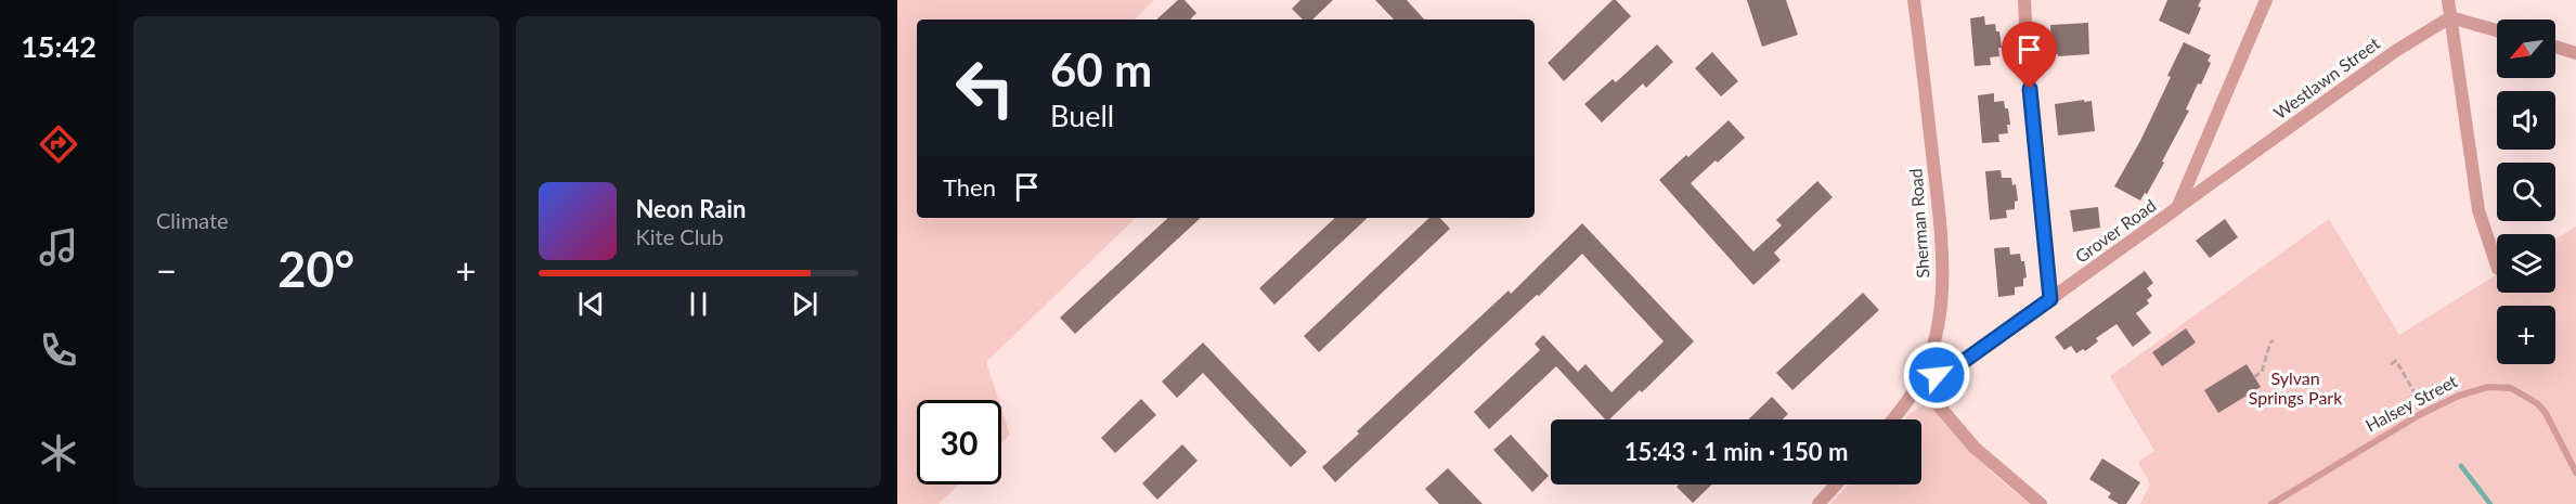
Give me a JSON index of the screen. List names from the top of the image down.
{
  "streets": {
    "street": ["Westlawn Street", "Sherman Road", "Grover Road"],
    "lane": ["Halsey Street"]
  },
  "crossings": [
    ["Westlawn Street", "Grover Road"],
    ["Sherman Road", "Grover Road"]
  ],
  "parks": ["Sylvan Springs Park"],
  "north": "bottom left",
  "page": {
    "tabs": "15:42",
    "tile": "Climate",
    "map_buttons": "+",
    "turn": ["60 m", "Buell"],
    "then": "Then",
    "song": ["Neon Rain", "Kite Club"],
    "heat": ["−", "20°", "+"],
    "limit": "30",
    "trip": "15:43 · 1 min · 150 m"
  }
}
